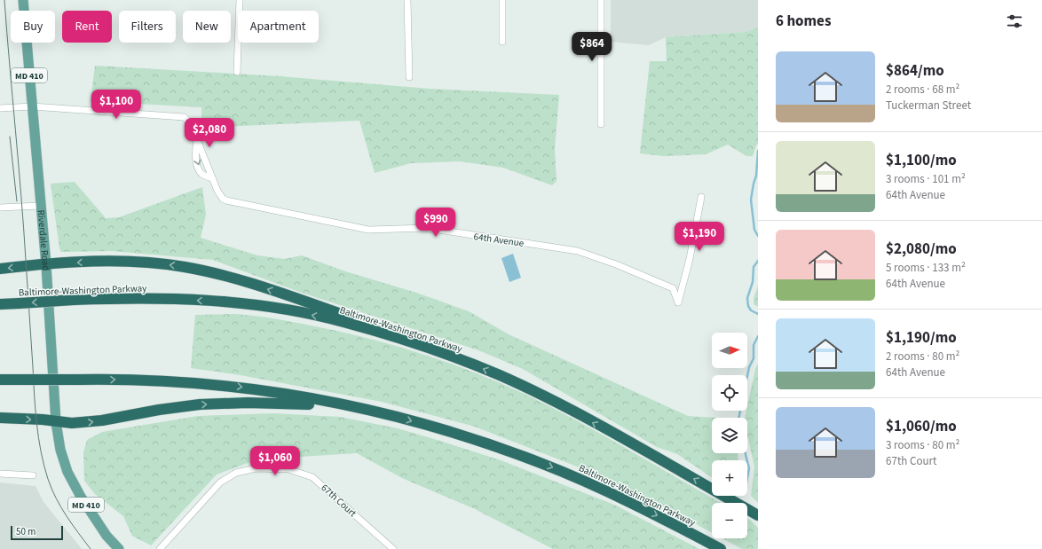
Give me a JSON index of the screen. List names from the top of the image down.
{
  "streets": {
    "highway": ["Baltimore-Washington Parkway"],
    "main road": ["MD 410", "Riverdale Road"],
    "street": ["64th Avenue", "67th Court"]
  },
  "crossings": [
    ["64th Avenue", "Riverdale Road"]
  ],
  "scale_bar": "50 m",
  "north": "right",
  "page": {
    "heading": "6 homes",
    "chip": [
      "Buy",
      "Rent",
      "Filters",
      "New",
      "Apartment"
    ],
    "price": [
      "$864",
      "$1,100",
      "$2,080",
      "$990",
      "$1,190",
      "$1,060"
    ],
    "list": [
      {
        "name": "$864/mo",
        "note": "2 rooms · 68 m² · Tuckerman Street"
      },
      {
        "name": "$1,100/mo",
        "note": "3 rooms · 101 m² · 64th Avenue"
      },
      {
        "name": "$2,080/mo",
        "note": "5 rooms · 133 m² · 64th Avenue"
      },
      {
        "name": "$1,190/mo",
        "note": "2 rooms · 80 m² · 64th Avenue"
      },
      {
        "name": "$1,060/mo",
        "note": "3 rooms · 80 m² · 67th Court"
      }
    ],
    "map_buttons": ["+", "−"],
    "scale": "50 m"
  }
}
